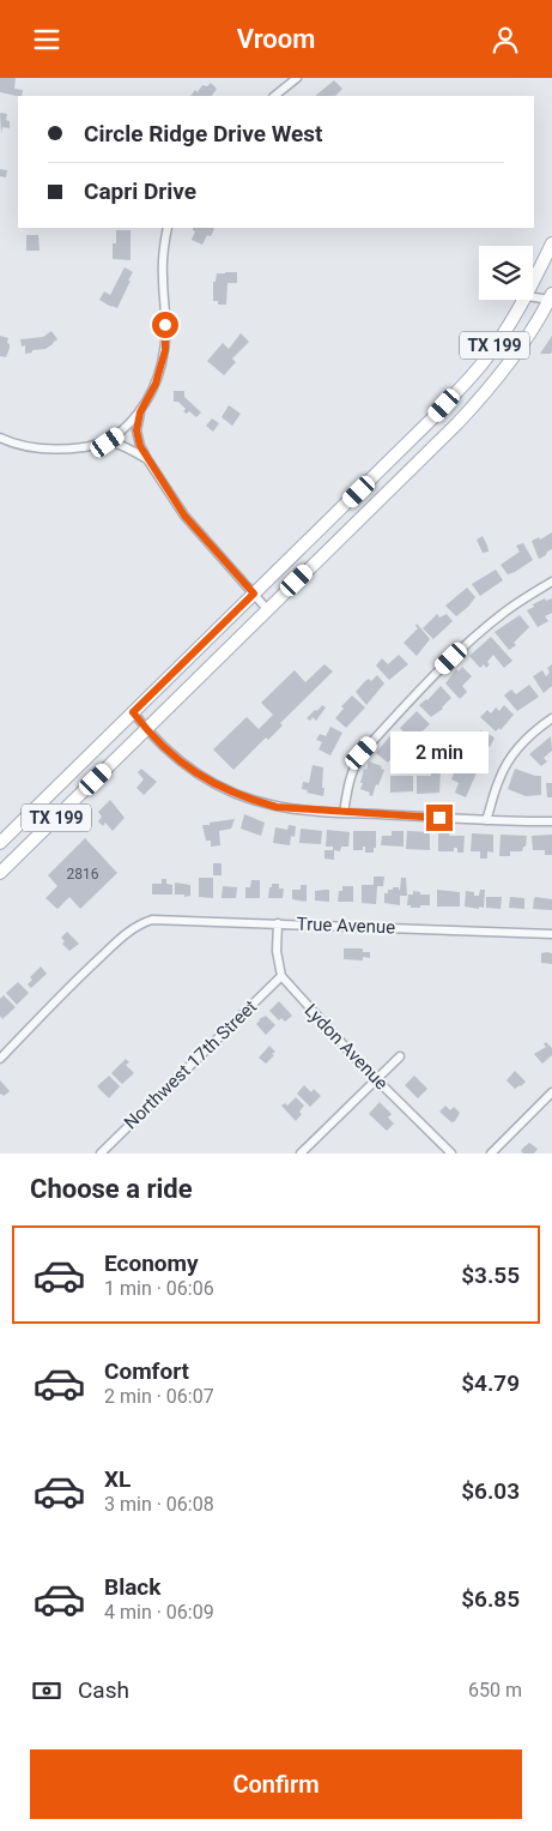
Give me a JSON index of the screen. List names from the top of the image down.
{
  "streets": {
    "main road": ["TX 199"],
    "street": ["True Avenue", "Lydon Avenue", "Northwest 17th Street"]
  },
  "crossings": [
    ["Lydon Avenue", "Northwest 17th Street"]
  ],
  "house_numbers": ["2816"],
  "page": {
    "header": "Vroom",
    "banner": ["Circle Ridge Drive West", "Capri Drive"],
    "bubble": "2 min",
    "heading": "Choose a ride",
    "list": [
      {
        "name": "Economy",
        "note": "1 min · 06:06",
        "value": "$3.55"
      },
      {
        "name": "Comfort",
        "note": "2 min · 06:07",
        "value": "$4.79"
      },
      {
        "name": "XL",
        "note": "3 min · 06:08",
        "value": "$6.03"
      },
      {
        "name": "Black",
        "note": "4 min · 06:09",
        "value": "$6.85"
      }
    ],
    "pay": ["Cash", "650 m"],
    "buttons": "Confirm"
  }
}
